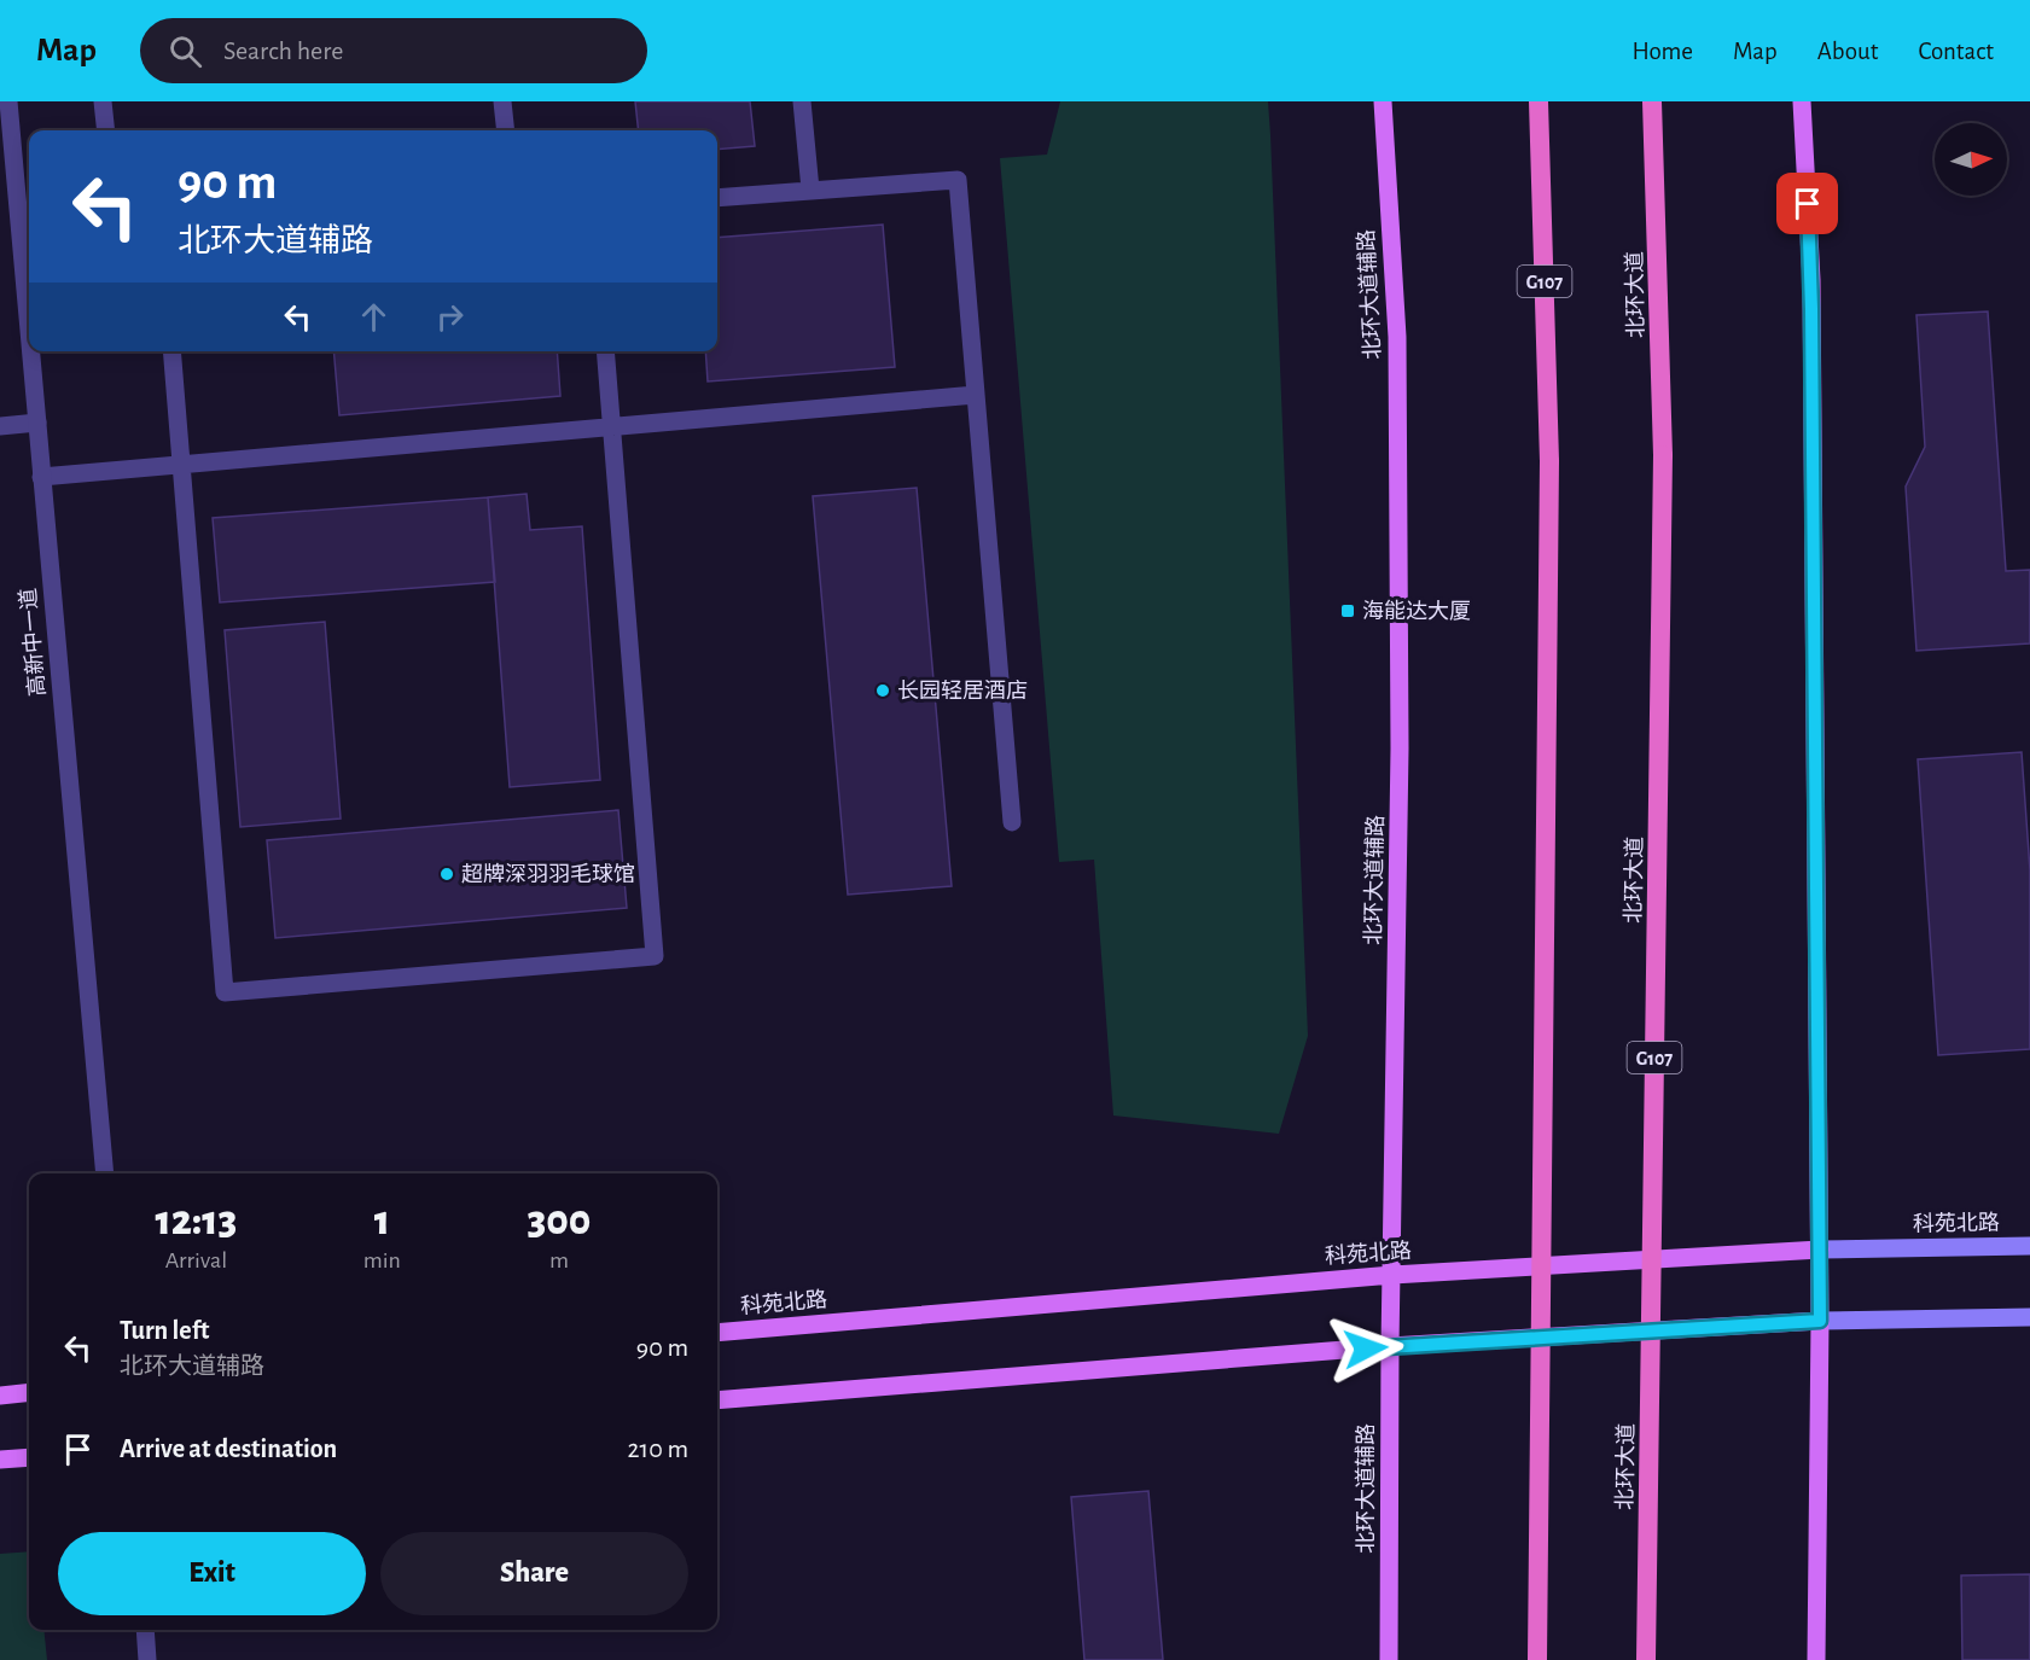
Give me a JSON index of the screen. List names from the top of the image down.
{
  "streets": {
    "highway": ["G107", "北环大道"],
    "main road": ["北环大道辅路", "科苑北路"],
    "street": ["高新中一道"]
  },
  "crossings": [
    ["北环大道辅路", "科苑北路"]
  ],
  "places": {
    "transit": ["海能达大厦"],
    "other": ["长园轻居酒店", "超牌深羽羽毛球馆"]
  },
  "north": "right",
  "page": {
    "header": "Map",
    "search": "Search here",
    "nav": [
      "Home",
      "Map",
      "About",
      "Contact"
    ],
    "turn": ["90 m", "北环大道辅路"],
    "eta": [
      "12:13",
      "Arrival",
      "1",
      "min",
      "300",
      "m"
    ],
    "list": [
      {
        "name": "Turn left",
        "note": "北环大道辅路",
        "value": "90 m"
      },
      {
        "name": "Arrive at destination",
        "value": "210 m"
      }
    ],
    "buttons": ["Exit", "Share"]
  }
}
